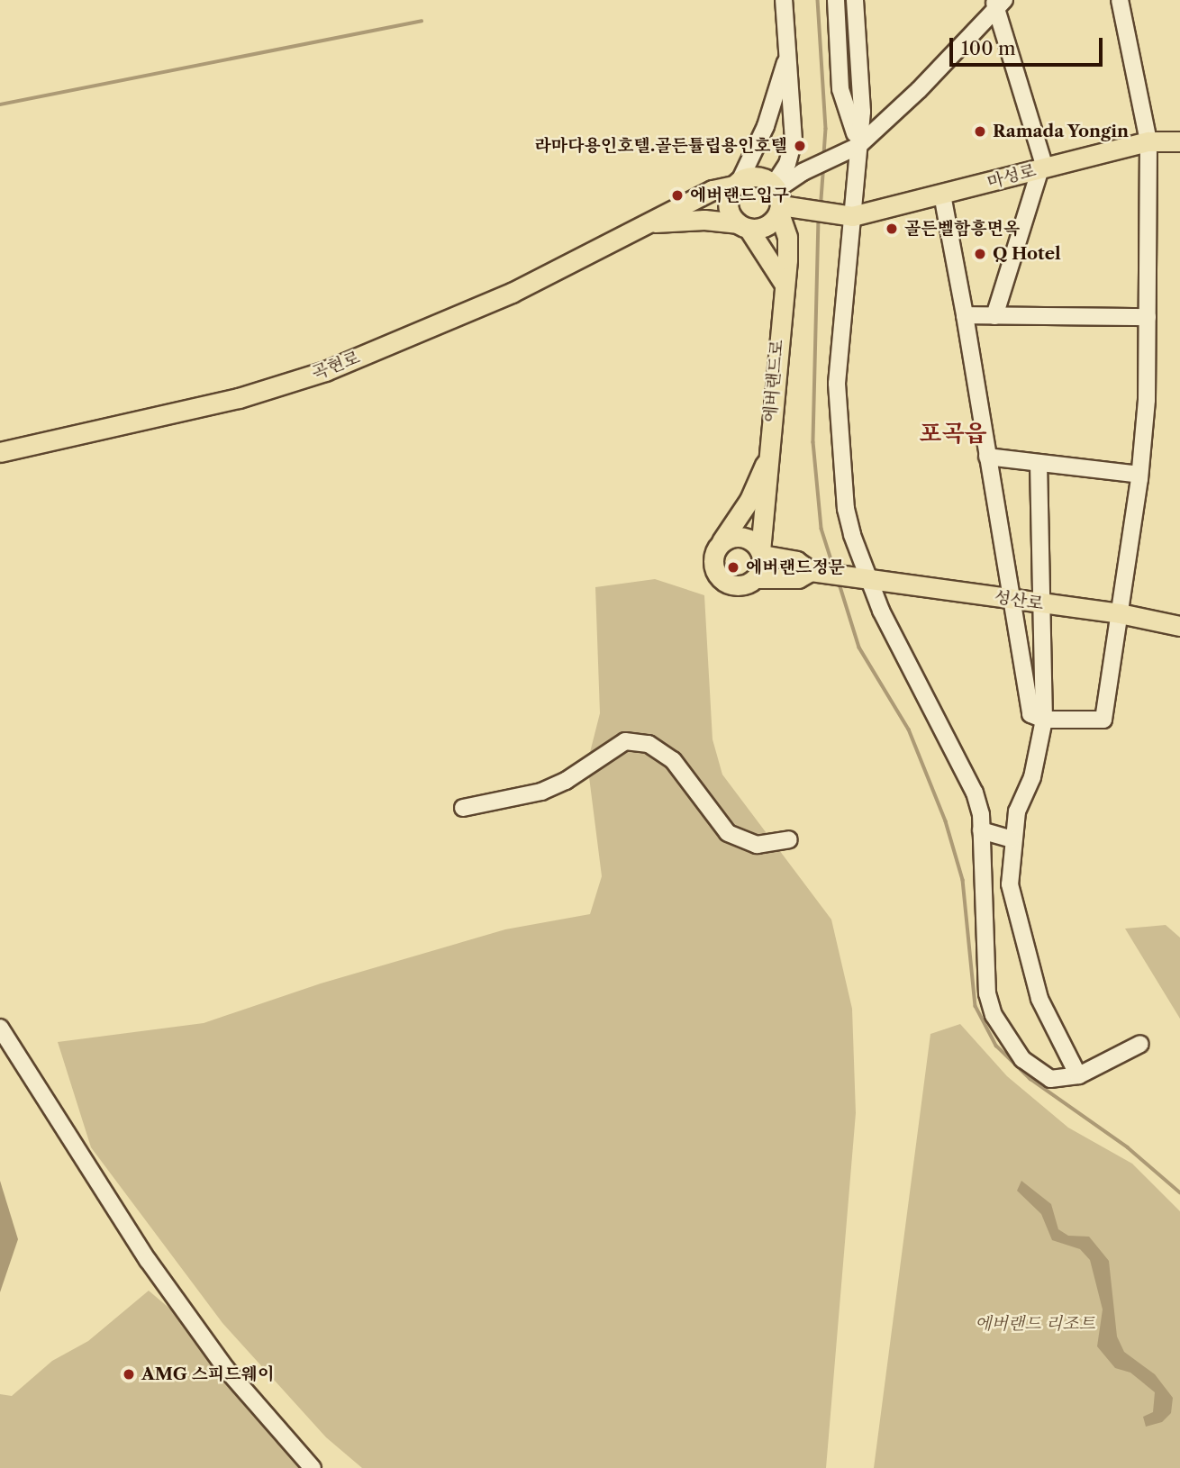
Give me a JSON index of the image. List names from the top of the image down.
{
  "streets": {
    "main road": [
      "마성로",
      "곡현로",
      "에버랜드로",
      "성산로"
    ]
  },
  "crossings": [
    ["곡현로", "에버랜드로"]
  ],
  "districts": ["포곡읍"],
  "parks": ["에버랜드 리조트"],
  "places": [
    "Ramada Yongin",
    "라마다용인호텔.골든튤립용인호텔",
    "에버랜드입구",
    "골든벨함흥면옥",
    "Q Hotel",
    "에버랜드정문",
    "AMG 스피드웨이"
  ],
  "scale_bar": "100 m"
}
